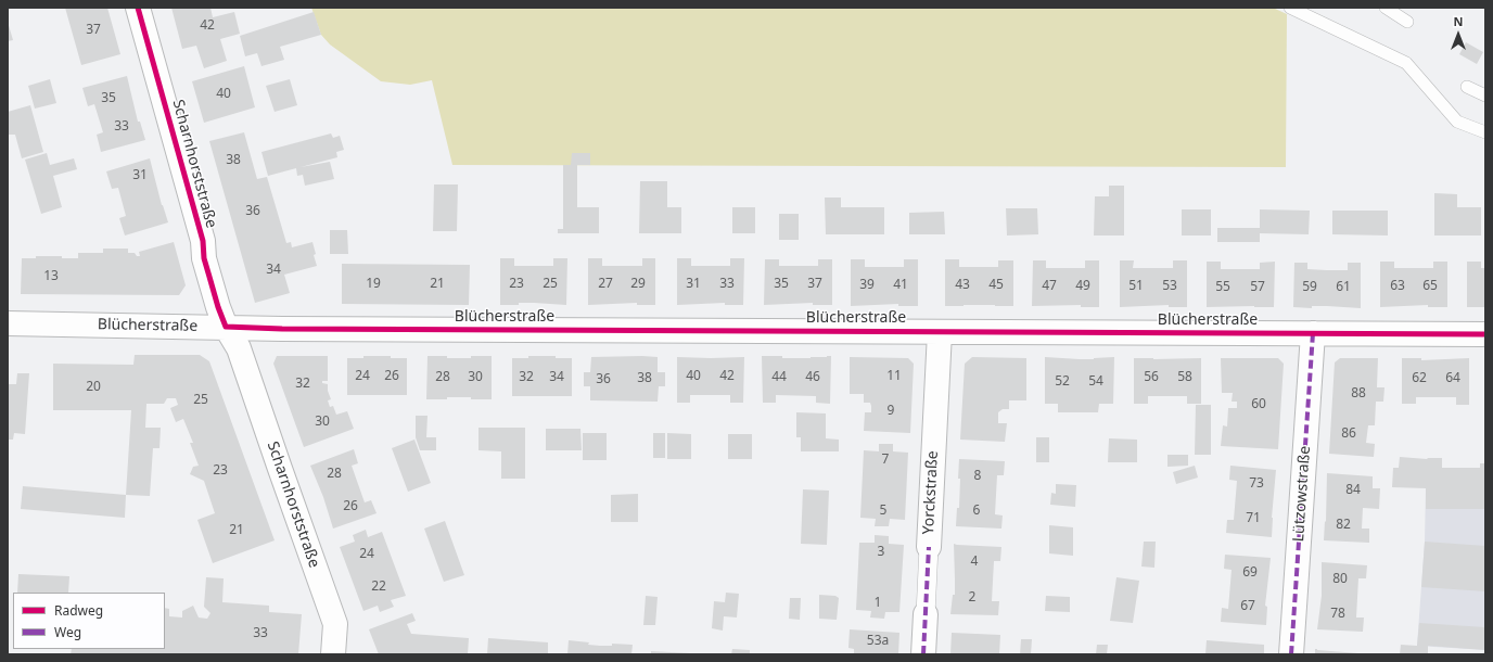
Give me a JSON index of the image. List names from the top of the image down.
{
  "streets": {
    "street": [
      "Scharnhorststraße",
      "Blücherstraße",
      "Yorckstraße",
      "Lützowstraße"
    ]
  },
  "crossings": [
    ["Scharnhorststraße", "Blücherstraße"],
    ["Blücherstraße", "Yorckstraße"],
    ["Blücherstraße", "Lützowstraße"]
  ],
  "house_numbers": [
    "42",
    "37",
    "40",
    "35",
    "33",
    "38",
    "31",
    "36",
    "34",
    "13",
    "19",
    "21",
    "23",
    "25",
    "27",
    "29",
    "31",
    "33",
    "35",
    "37",
    "39",
    "41",
    "43",
    "45",
    "47",
    "49",
    "51",
    "53",
    "63",
    "65",
    "55",
    "57",
    "59",
    "61",
    "24",
    "26",
    "40",
    "42",
    "11",
    "28",
    "30",
    "32",
    "34",
    "44",
    "46",
    "56",
    "58",
    "38",
    "62",
    "64",
    "36",
    "52",
    "54",
    "32",
    "20",
    "88",
    "25",
    "60",
    "9",
    "30",
    "86",
    "7",
    "23",
    "28",
    "8",
    "73",
    "84",
    "26",
    "5",
    "6",
    "71",
    "82",
    "21",
    "3",
    "24",
    "4",
    "69",
    "80",
    "22",
    "2",
    "1",
    "67",
    "78",
    "33",
    "53a"
  ],
  "legend": ["Radweg", "Weg"],
  "north": "top"
}
